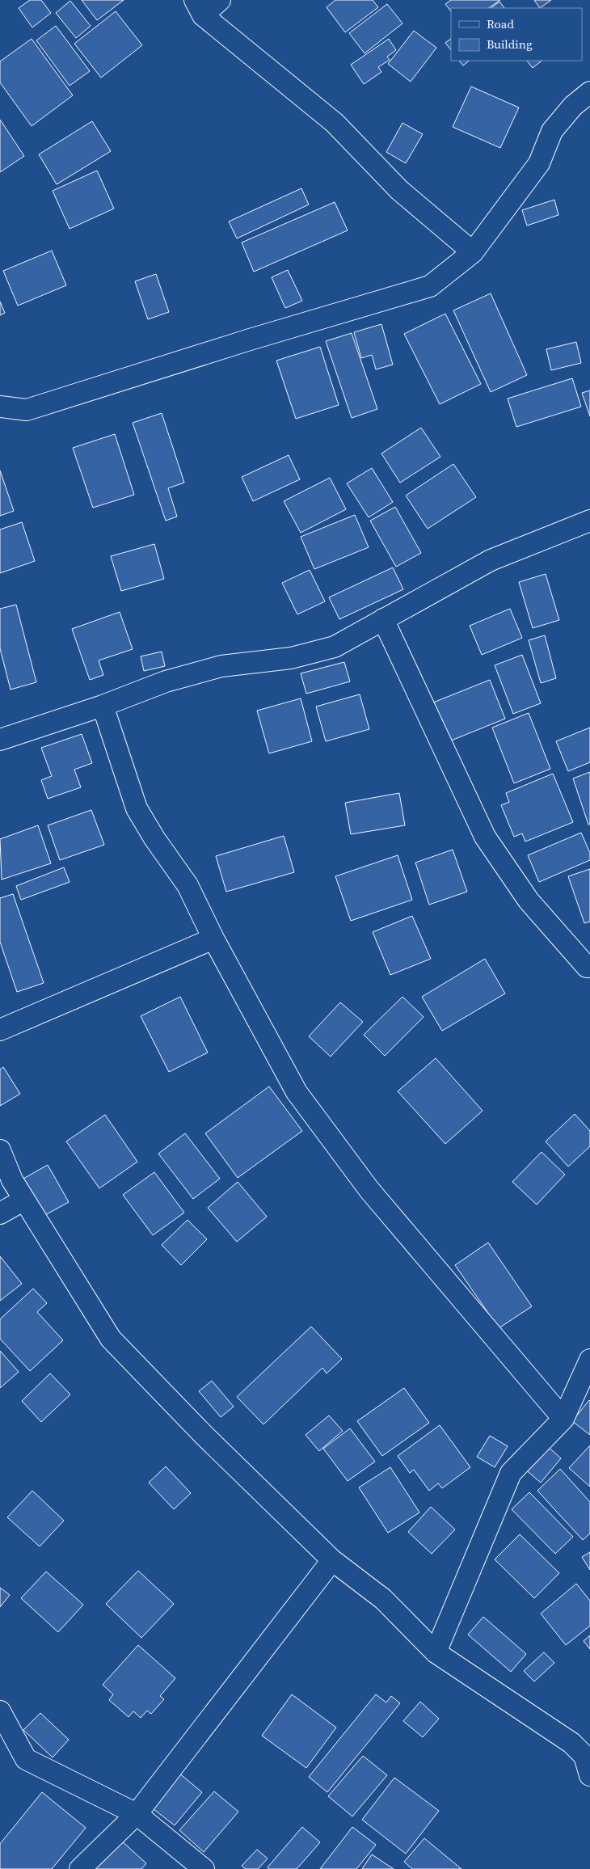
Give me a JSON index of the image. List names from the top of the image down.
{
  "legend": ["Road", "Building"]
}
